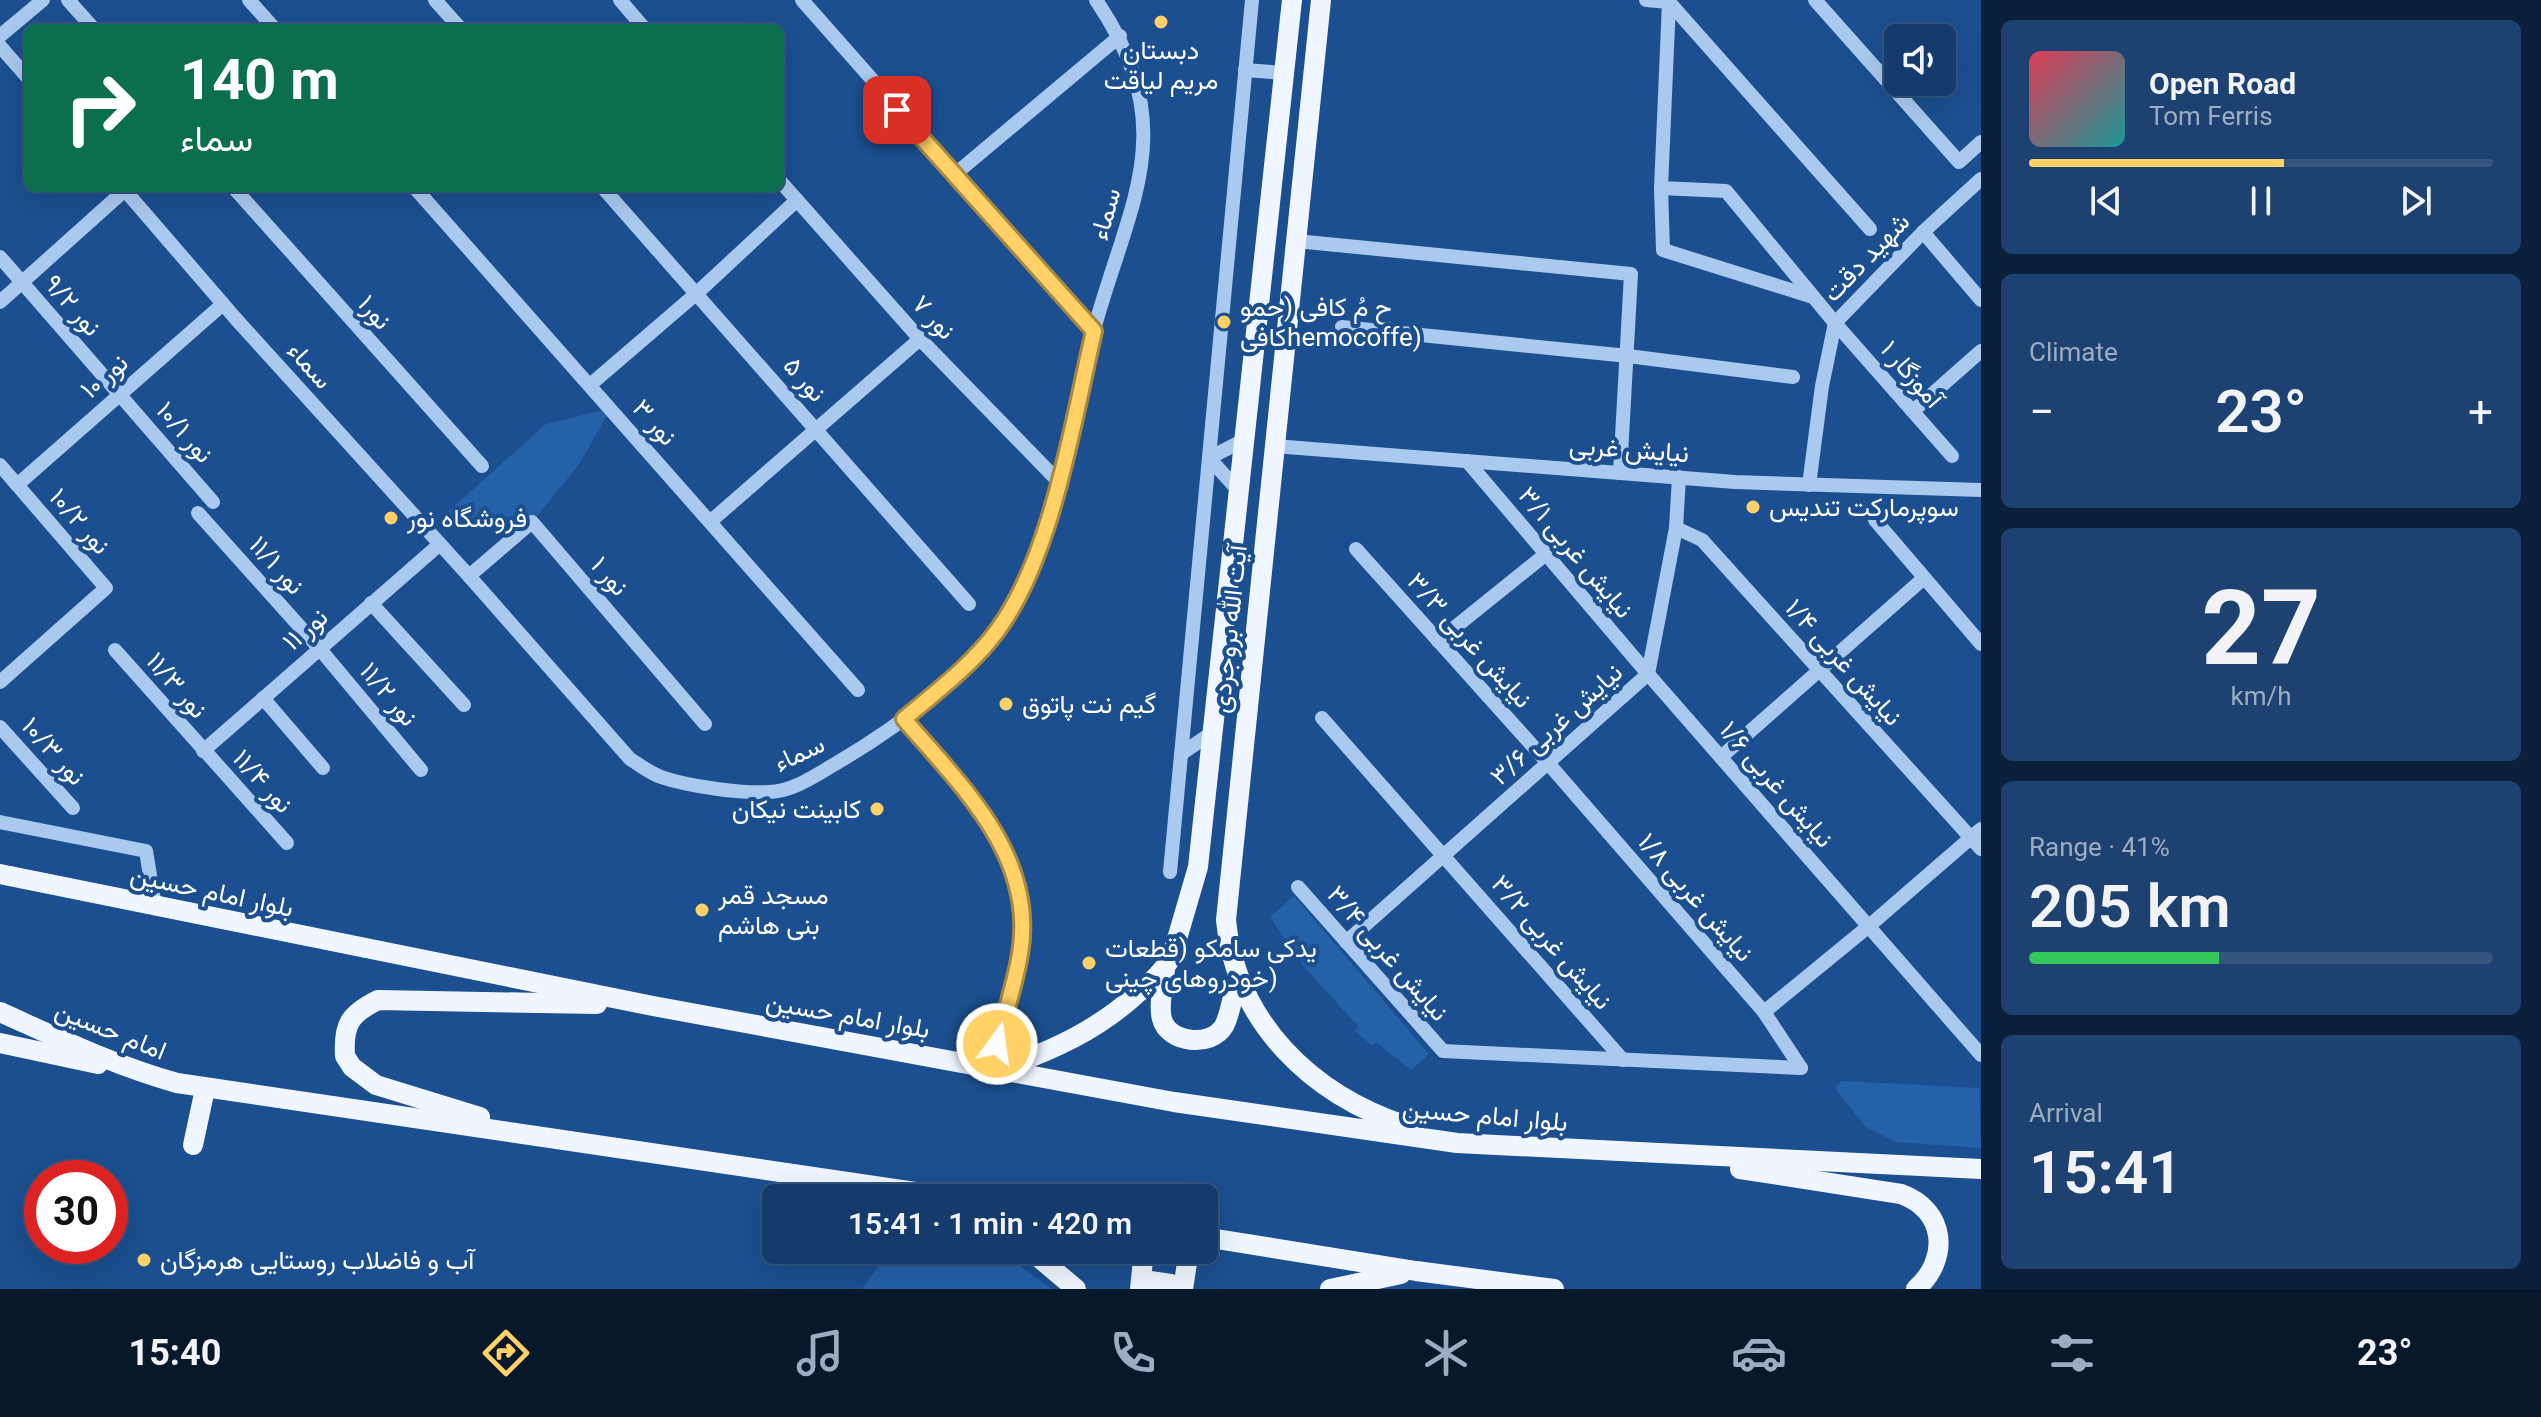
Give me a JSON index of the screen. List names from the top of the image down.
{
  "streets": {
    "main road": ["آیت الله بروجردی", "بلوار امام حسین", "امام حسین"],
    "street": [
      "سماء",
      "شهید دقت",
      "نور ۹/۲",
      "نور۱",
      "نور ۷",
      "آموزگار ۱",
      "نور ۱۰",
      "نور ۵",
      "نور ۳",
      "نور ۱۰/۱",
      "نیایش غربی",
      "نور ۱۰/۲",
      "نیایش غربی ۳/۱",
      "نور ۱۱/۱",
      "نور ۱",
      "نور ۱۱",
      "نیایش غربی ۳/۳",
      "نیایش غربی ۱/۴",
      "نور ۱۱/۳",
      "نور ۱۱/۲",
      "نیایش غربی ۳/۶",
      "نور ۱۰/۳",
      "نور ۱۱/۴",
      "نیایش غربی ۱/۶",
      "نیایش غربی ۱/۸",
      "نیایش غربی ۳/۲",
      "نیایش غربی ۳/۴"
    ]
  },
  "crossings": [
    ["سماء", "نور ۷"],
    ["سماء", "نور ۱۰"],
    ["سماء", "نور ۱"],
    ["سماء", "نور ۱۱"],
    ["شهید دقت", "آموزگار ۱"],
    ["شهید دقت", "نیایش غربی"],
    ["نور ۹/۲", "نور ۱۰"],
    ["نور ۹/۲", "نور ۱۰/۱"],
    ["نور ۱۰", "نور ۱۰/۱"],
    ["نور ۱۰", "نور ۱۰/۲"],
    ["نیایش غربی", "نیایش غربی ۳/۱"],
    ["نیایش غربی", "آیت الله بروجردی"],
    ["نیایش غربی", "نیایش غربی ۳/۶"],
    ["نیایش غربی ۳/۱", "نیایش غربی ۳/۶"],
    ["نیایش غربی ۳/۱", "نیایش غربی ۱/۶"],
    ["نور ۱۱/۱", "نور ۱۱"],
    ["نور ۱۱/۱", "نور ۱۱/۲"],
    ["نور ۱۱", "نور ۱۱/۳"],
    ["نور ۱۱", "نور ۱۱/۲"],
    ["نور ۱۱", "نور ۱۱/۴"],
    ["آیت الله بروجردی", "بلوار امام حسین"],
    ["نیایش غربی ۳/۳", "نیایش غربی ۳/۶"],
    ["نیایش غربی ۳/۳", "نیایش غربی ۱/۸"],
    ["نیایش غربی ۱/۴", "نیایش غربی ۳/۶"],
    ["نور ۱۱/۳", "نور ۱۱/۴"],
    ["نیایش غربی ۳/۶", "نیایش غربی ۱/۶"],
    ["نیایش غربی ۳/۶", "نیایش غربی ۱/۸"],
    ["نیایش غربی ۳/۶", "نیایش غربی ۳/۲"],
    ["نیایش غربی ۳/۶", "نیایش غربی ۳/۴"],
    ["نیایش غربی ۱/۸", "نیایش غربی ۳/۲"],
    ["نیایش غربی ۱/۸", "نیایش غربی ۳/۴"],
    ["نیایش غربی ۳/۲", "نیایش غربی ۳/۴"]
  ],
  "places": [
    "دبستان مریم لیاقت",
    "حِ مُ کافی (حمو کافیhemocoffe)",
    "سوپرمارکت تندیس",
    "فروشگاه نور",
    "گیم نت پاتوق",
    "کابینت نیکان",
    "مسجد قمر بنی هاشم",
    "یدکی سامکو (قطعات خودروهای چینی)",
    "آب و فاضلاب روستایی هرمزگان"
  ],
  "page": {
    "turn": ["140 m", "سماء"],
    "song": ["Open Road", "Tom Ferris"],
    "tile": [
      "Climate",
      ["27", "km/h"],
      ["Range · 41%", "205 km"],
      ["Arrival", "15:41"]
    ],
    "heat": ["−", "23°", "+"],
    "limit": "30",
    "trip": "15:41 · 1 min · 420 m",
    "tabs": ["15:40", "23°"]
  }
}
